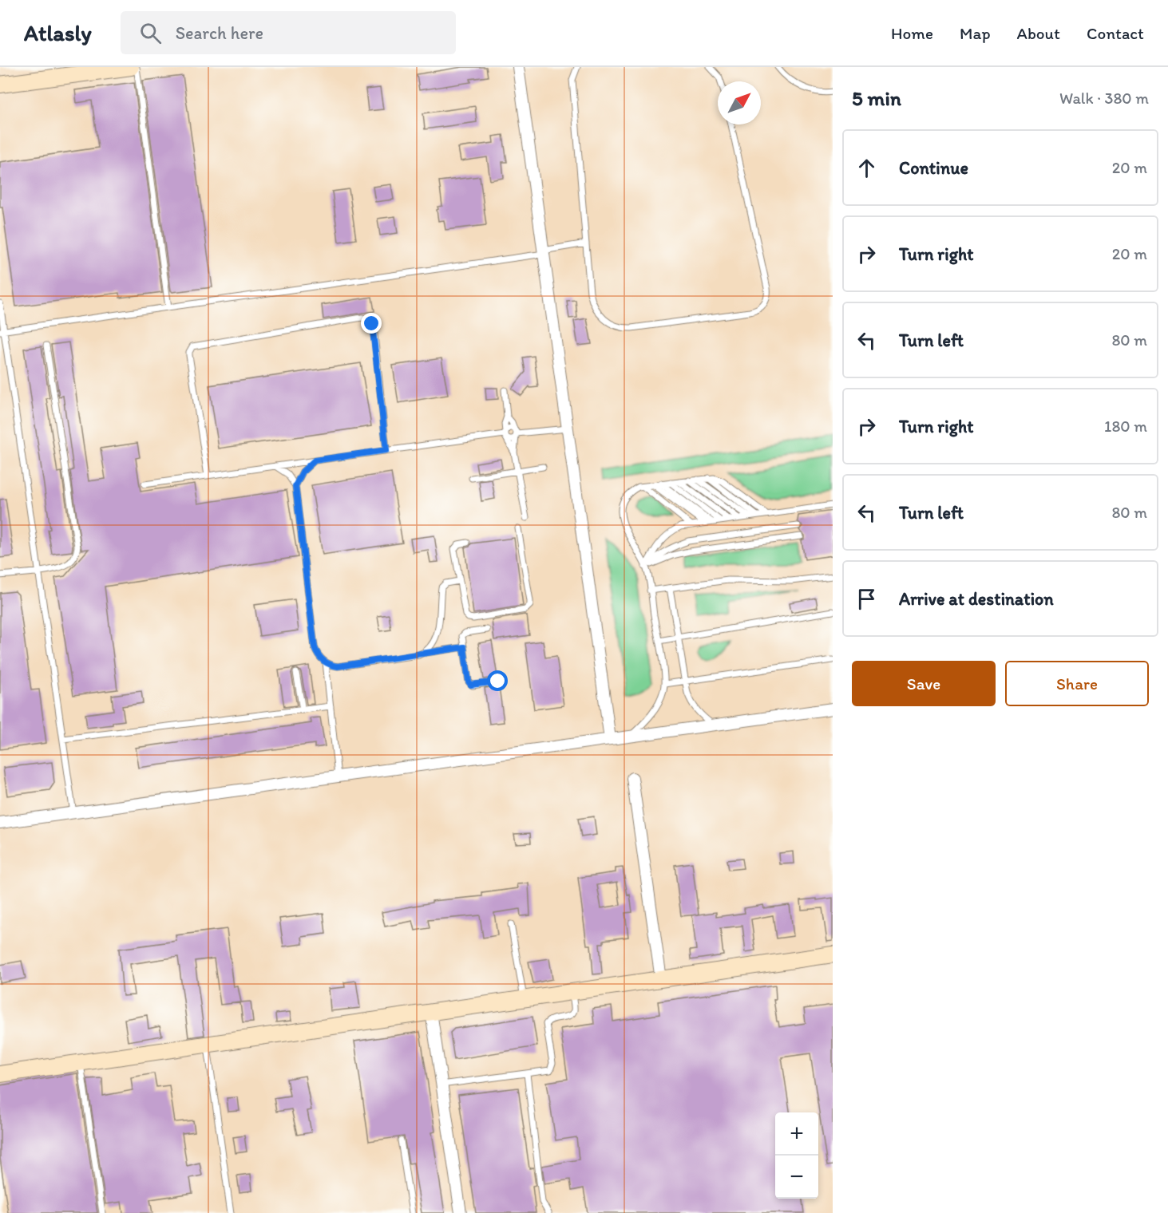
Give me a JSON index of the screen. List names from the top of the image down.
{
  "north": "top right",
  "page": {
    "header": "Atlasly",
    "search": "Search here",
    "nav": [
      "Home",
      "Map",
      "About",
      "Contact"
    ],
    "heading": ["5 min", "Walk · 380 m"],
    "list": [
      ["Continue", "20 m"],
      ["Turn right", "20 m"],
      ["Turn left", "80 m"],
      ["Turn right", "180 m"],
      ["Turn left", "80 m"],
      "Arrive at destination"
    ],
    "buttons": ["Save", "Share"],
    "map_buttons": ["+", "−"]
  }
}
